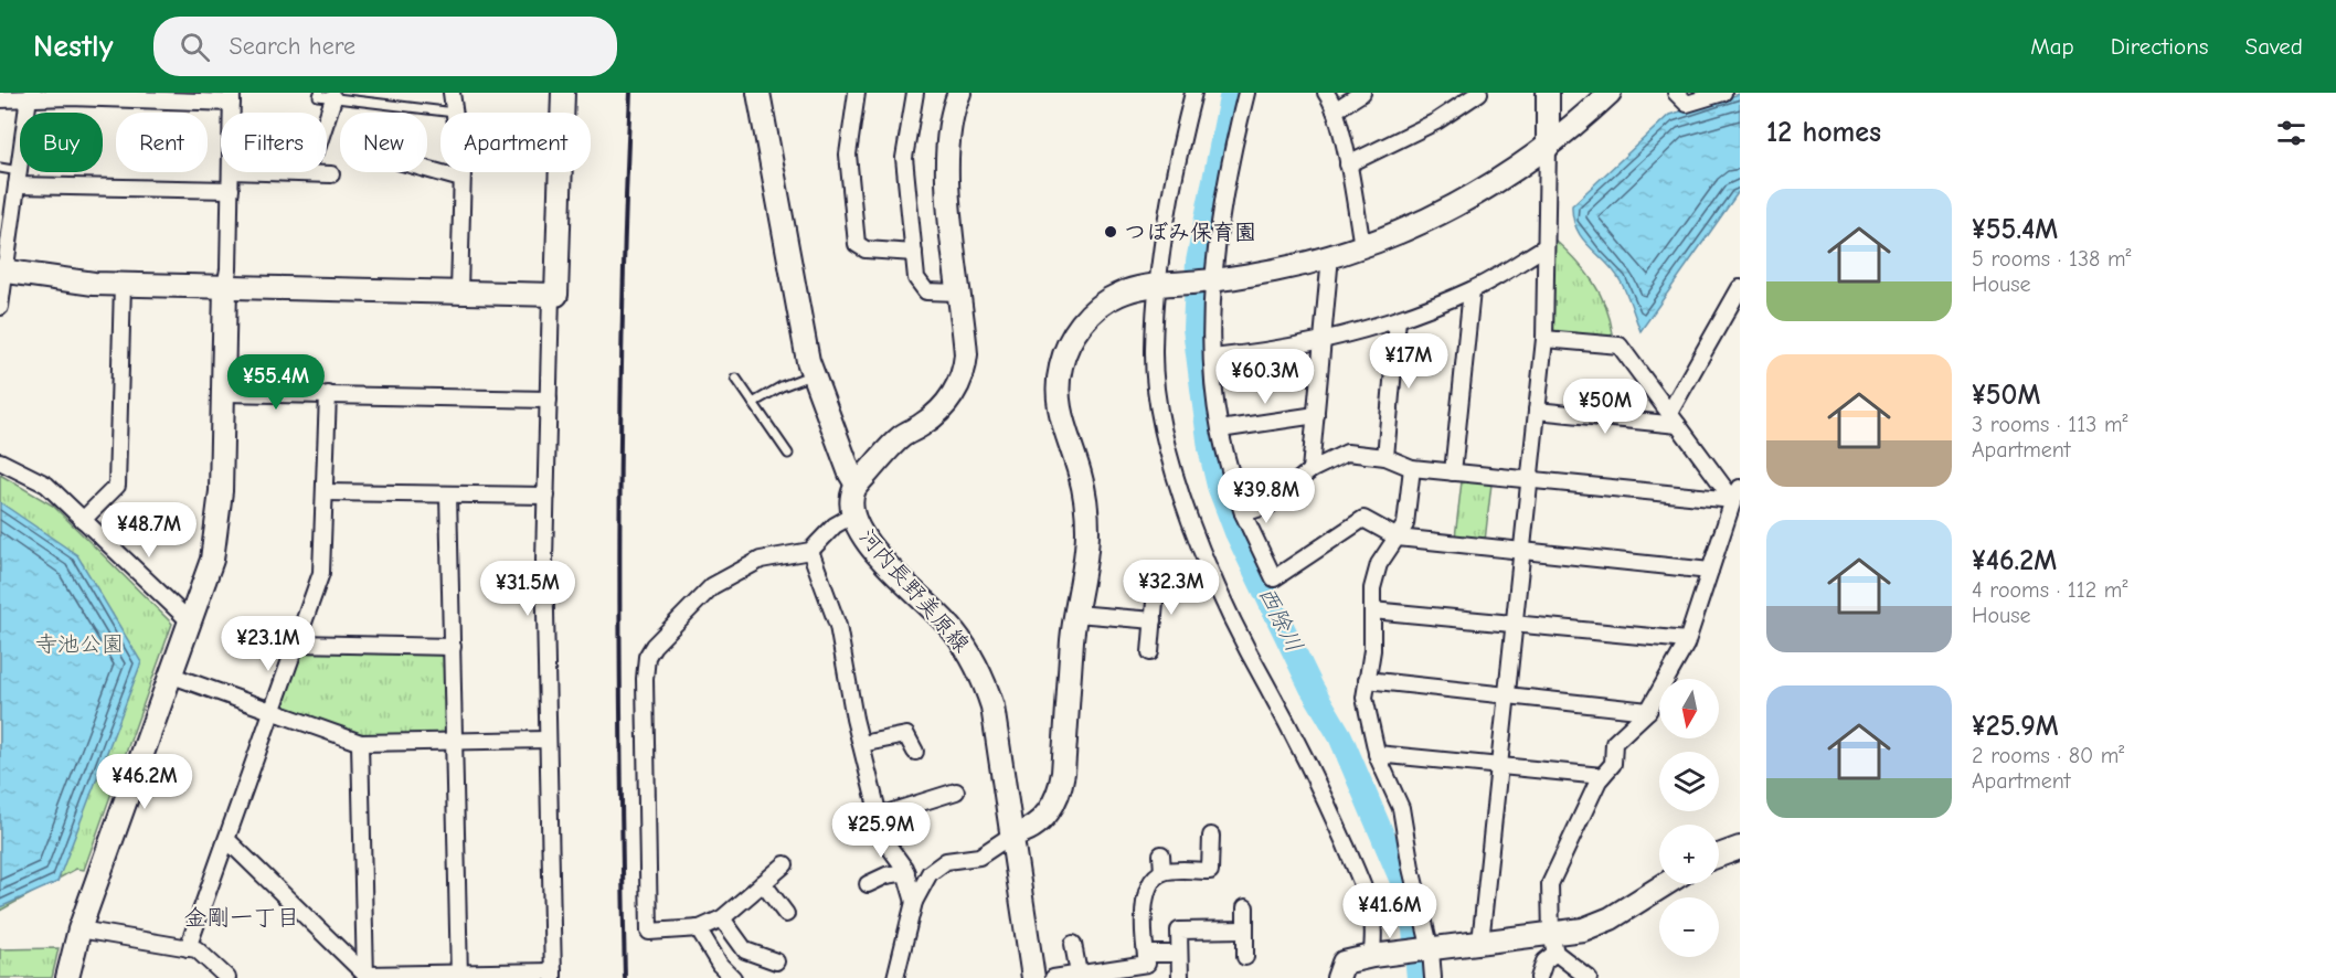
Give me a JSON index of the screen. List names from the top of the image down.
{
  "streets": {
    "street": ["河内長野美原線"]
  },
  "districts": ["金剛一丁目"],
  "water": ["西除川"],
  "parks": ["寺池公園"],
  "places": ["つぼみ保育園"],
  "north": "bottom",
  "page": {
    "header": "Nestly",
    "search": "Search here",
    "nav": ["Map", "Directions", "Saved"],
    "heading": "12 homes",
    "chip": [
      "Buy",
      "Rent",
      "Filters",
      "New",
      "Apartment"
    ],
    "list": [
      {
        "name": "¥55.4M",
        "note": "5 rooms · 138 m² · House"
      },
      {
        "name": "¥50M",
        "note": "3 rooms · 113 m² · Apartment"
      },
      {
        "name": "¥46.2M",
        "note": "4 rooms · 112 m² · House"
      },
      {
        "name": "¥25.9M",
        "note": "2 rooms · 80 m² · Apartment"
      }
    ],
    "price": [
      "¥17M",
      "¥60.3M",
      "¥55.4M",
      "¥50M",
      "¥39.8M",
      "¥48.7M",
      "¥32.3M",
      "¥31.5M",
      "¥23.1M",
      "¥46.2M",
      "¥25.9M",
      "¥41.6M"
    ],
    "map_buttons": ["+", "−"]
  }
}
